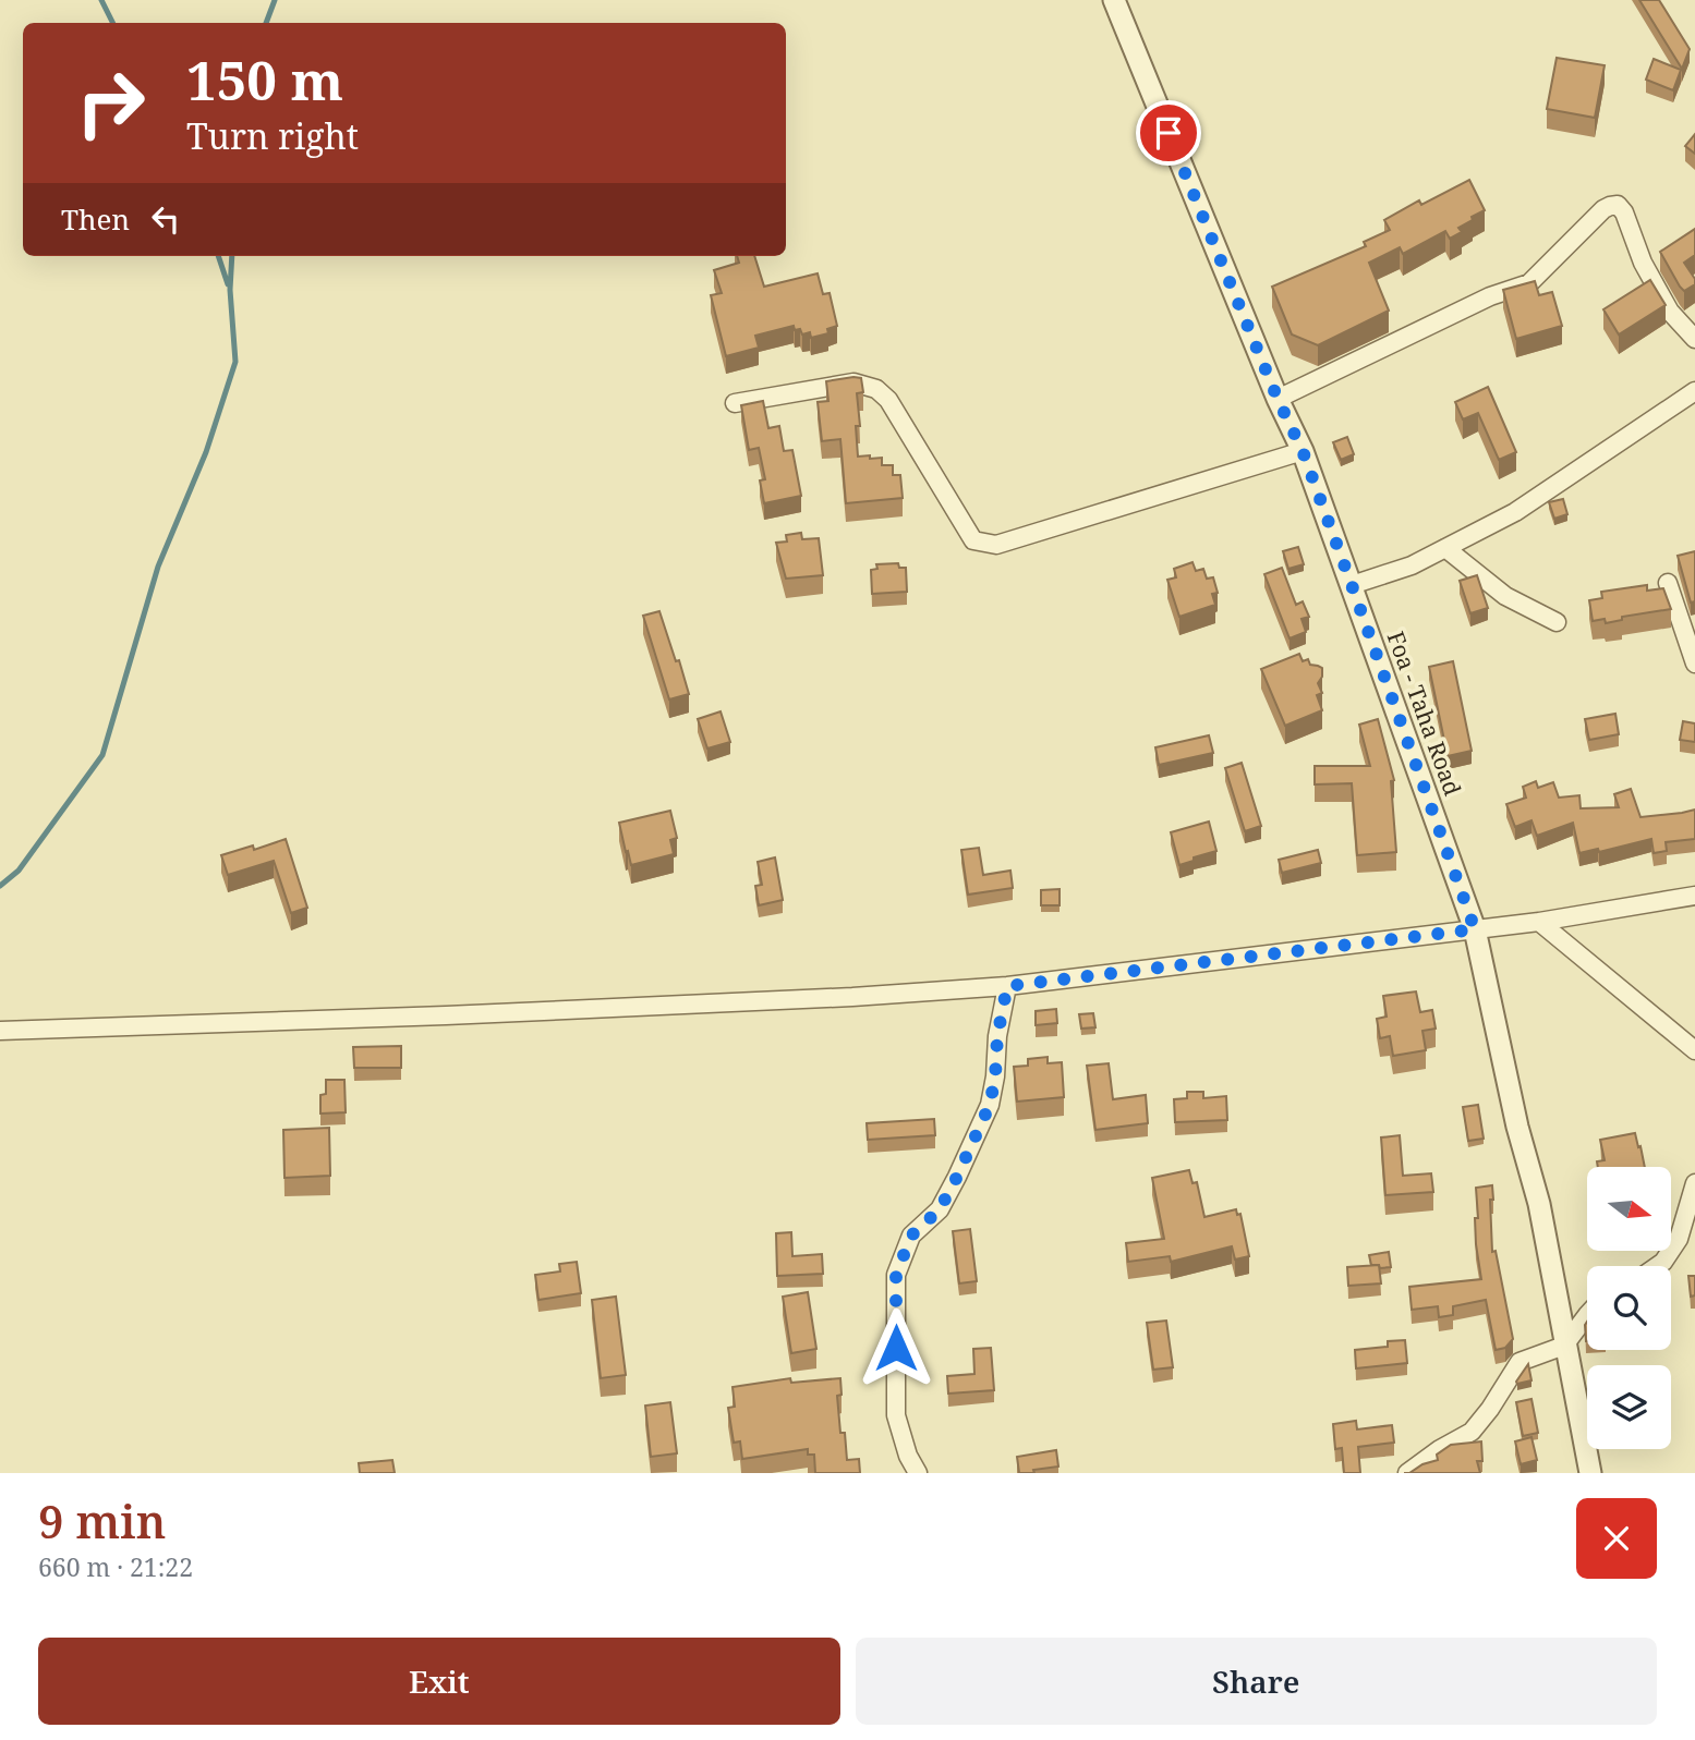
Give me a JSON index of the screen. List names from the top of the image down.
{
  "streets": {
    "street": ["Foa - Taha Road"]
  },
  "north": "right",
  "page": {
    "turn": ["150 m", "Turn right"],
    "then": "Then",
    "heading": ["9 min", "660 m · 21:22"],
    "buttons": ["Exit", "Share"]
  }
}
